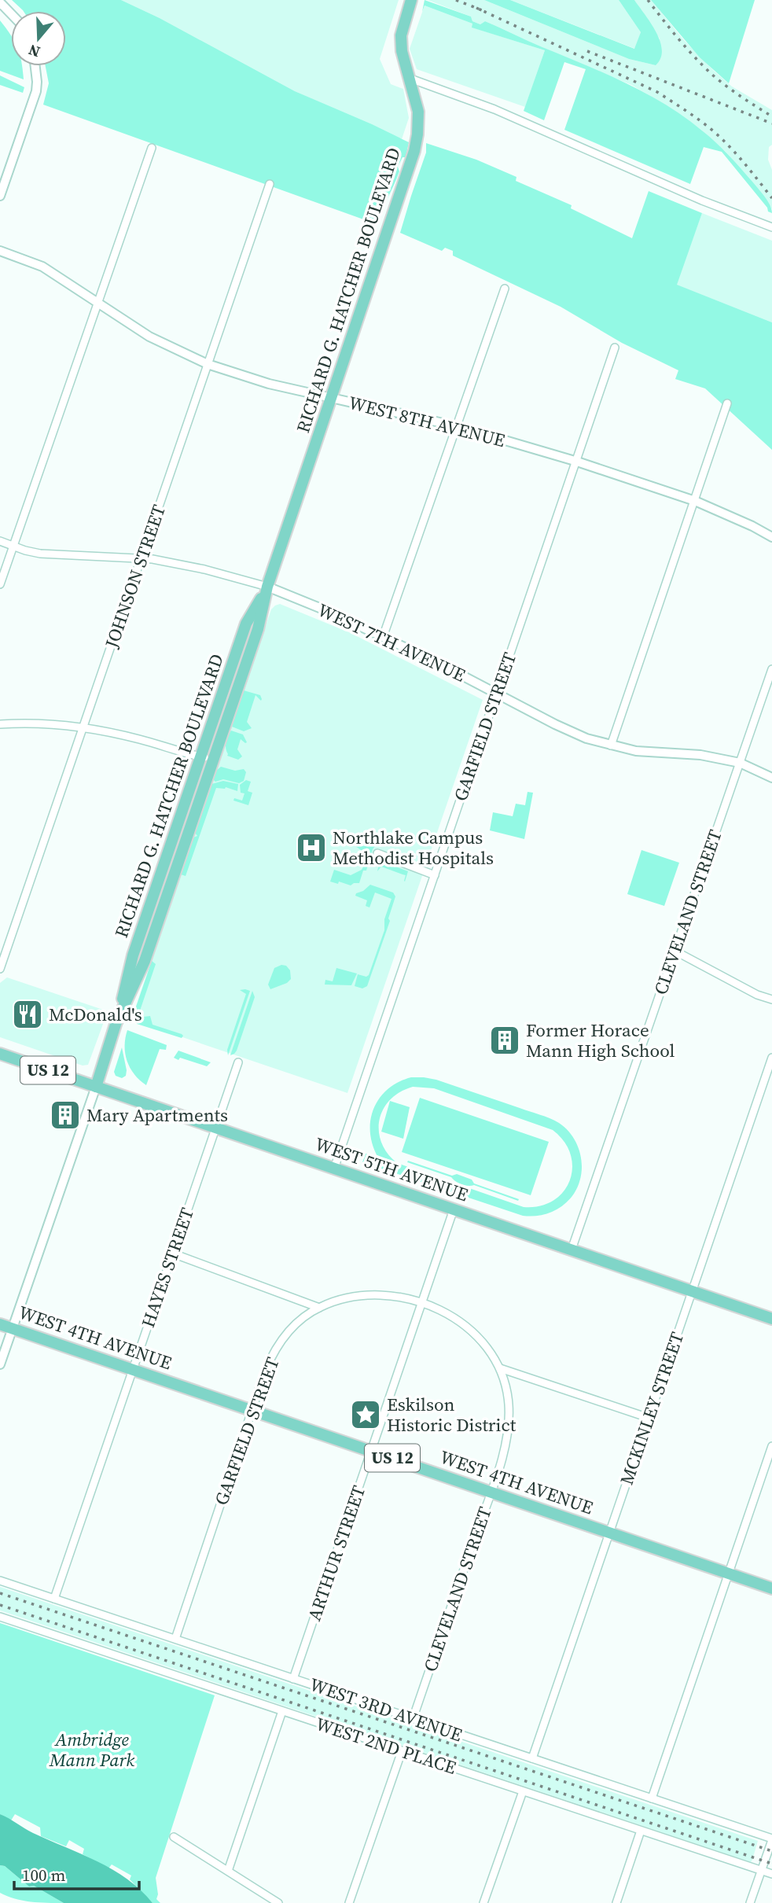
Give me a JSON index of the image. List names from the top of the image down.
{
  "streets": {
    "main road": [
      "RICHARD G. HATCHER BOULEVARD",
      "US 12",
      "WEST 5TH AVENUE",
      "WEST 4TH AVENUE"
    ],
    "street": [
      "WEST 8TH AVENUE",
      "JOHNSON STREET",
      "WEST 7TH AVENUE",
      "GARFIELD STREET",
      "CLEVELAND STREET",
      "HAYES STREET",
      "MCKINLEY STREET",
      "ARTHUR STREET",
      "WEST 3RD AVENUE",
      "WEST 2ND PLACE"
    ]
  },
  "crossings": [
    ["RICHARD G. HATCHER BOULEVARD", "WEST 8TH AVENUE"],
    ["RICHARD G. HATCHER BOULEVARD", "WEST 7TH AVENUE"],
    ["RICHARD G. HATCHER BOULEVARD", "WEST 5TH AVENUE"],
    ["RICHARD G. HATCHER BOULEVARD", "WEST 4TH AVENUE"],
    ["WEST 8TH AVENUE", "JOHNSON STREET"],
    ["WEST 8TH AVENUE", "GARFIELD STREET"],
    ["JOHNSON STREET", "WEST 7TH AVENUE"],
    ["WEST 7TH AVENUE", "GARFIELD STREET"],
    ["WEST 7TH AVENUE", "CLEVELAND STREET"],
    ["GARFIELD STREET", "CLEVELAND STREET"],
    ["GARFIELD STREET", "WEST 5TH AVENUE"],
    ["GARFIELD STREET", "WEST 4TH AVENUE"],
    ["GARFIELD STREET", "ARTHUR STREET"],
    ["GARFIELD STREET", "WEST 3RD AVENUE"],
    ["CLEVELAND STREET", "WEST 5TH AVENUE"],
    ["CLEVELAND STREET", "WEST 4TH AVENUE"],
    ["CLEVELAND STREET", "ARTHUR STREET"],
    ["CLEVELAND STREET", "WEST 3RD AVENUE"],
    ["WEST 5TH AVENUE", "HAYES STREET"],
    ["WEST 5TH AVENUE", "MCKINLEY STREET"],
    ["WEST 5TH AVENUE", "ARTHUR STREET"],
    ["HAYES STREET", "WEST 4TH AVENUE"],
    ["HAYES STREET", "WEST 3RD AVENUE"],
    ["WEST 4TH AVENUE", "MCKINLEY STREET"],
    ["WEST 4TH AVENUE", "ARTHUR STREET"],
    ["MCKINLEY STREET", "WEST 3RD AVENUE"],
    ["ARTHUR STREET", "WEST 3RD AVENUE"]
  ],
  "parks": ["Ambridge Mann Park"],
  "places": {
    "hospital": ["Northlake Campus Methodist Hospitals"],
    "restaurant": ["McDonald's"],
    "building": ["Former Horace Mann High School", "Mary Apartments"],
    "place": ["Eskilson Historic District"]
  },
  "scale_bar": "100 m",
  "north": "bottom"
}
